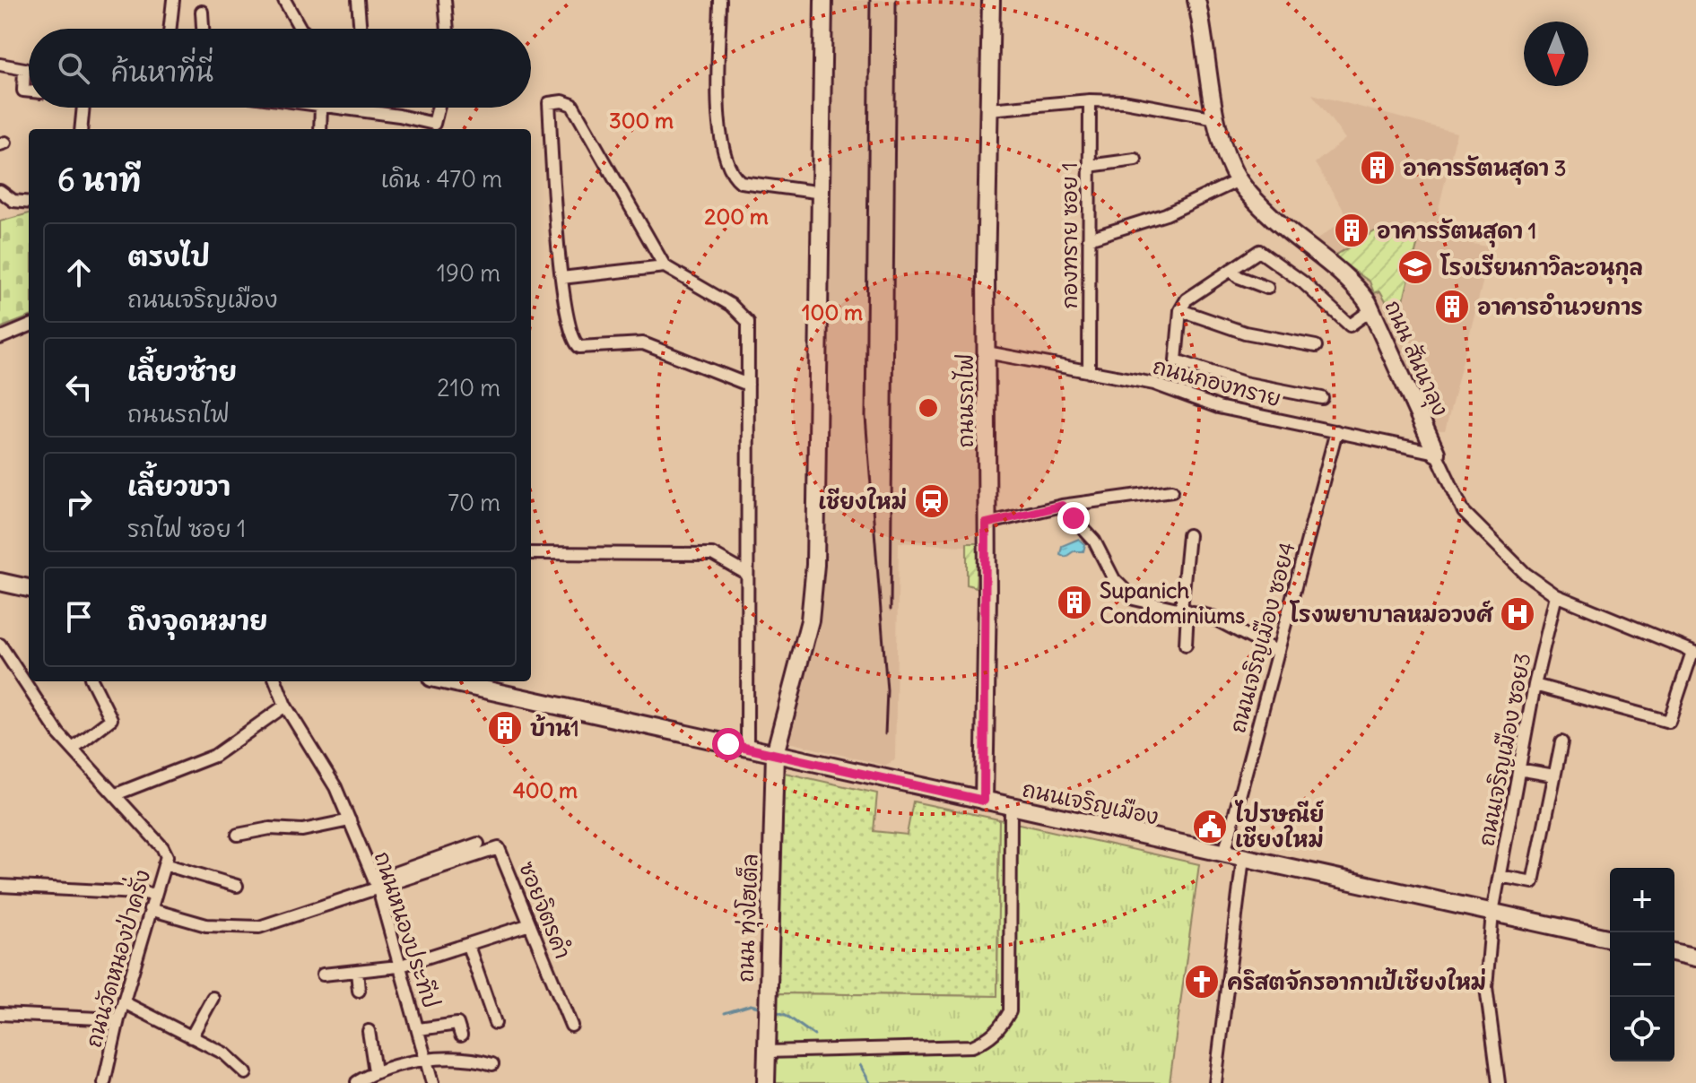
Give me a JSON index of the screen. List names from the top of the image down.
{
  "streets": {
    "main road": [
      "ถนน สันนาลุง",
      "ถนนรถไฟ",
      "ถนนเจริญเมือง",
      "ถนน ทุ่งโฮเต็ล"
    ],
    "street": [
      "กองทราย ซอย 1",
      "ถนนกองทราย",
      "ถนนเจริญเมือง ซอย4",
      "ถนนเจริญเมือง ซอย3",
      "ซอยจิตรคำ",
      "ถนนหนองประทีป",
      "ถนนวัดหนองป่าครั่ง"
    ]
  },
  "crossings": [
    ["กองทราย ซอย 1", "ถนนกองทราย"],
    ["ถนน สันนาลุง", "ถนนกองทราย"],
    ["ถนน สันนาลุง", "ถนนเจริญเมือง ซอย3"],
    ["ถนนกองทราย", "ถนนรถไฟ"],
    ["ถนนกองทราย", "ถนนเจริญเมือง ซอย4"],
    ["ถนนรถไฟ", "ถนนเจริญเมือง"],
    ["ถนนเจริญเมือง ซอย4", "ถนนเจริญเมือง"],
    ["ถนนเจริญเมือง ซอย3", "ถนนเจริญเมือง"],
    ["ถนนเจริญเมือง", "ถนน ทุ่งโฮเต็ล"],
    ["ซอยจิตรคำ", "ถนนหนองประทีป"]
  ],
  "places": {
    "building": [
      "อาคารรัตนสุดา 3",
      "อาคารรัตนสุดา 1",
      "อาคารอำนวยการ",
      "Supanich Condominiums",
      "บ้าน1"
    ],
    "school or university": ["โรงเรียนกาวิละอนุกุล"],
    "station": ["เชียงใหม่"],
    "hospital": ["โรงพยาบาลหมอวงศ์"],
    "public building": ["ไปรษณีย์ เชียงใหม่"],
    "church": ["คริสตจักรอากาเป้เชียงใหม่"]
  },
  "north": "bottom",
  "page": {
    "search": "ค้นหาที่นี่",
    "heading": ["6 นาที", "เดิน · 470 m"],
    "list": [
      ["ตรงไป", "ถนนเจริญเมือง", "190 m"],
      ["เลี้ยวซ้าย", "ถนนรถไฟ", "210 m"],
      ["เลี้ยวขวา", "รถไฟ ซอย 1", "70 m"],
      "ถึงจุดหมาย"
    ],
    "map_buttons": ["+", "−"]
  },
  "rings": [
    "300 m",
    "200 m",
    "100 m",
    "400 m"
  ]
}
